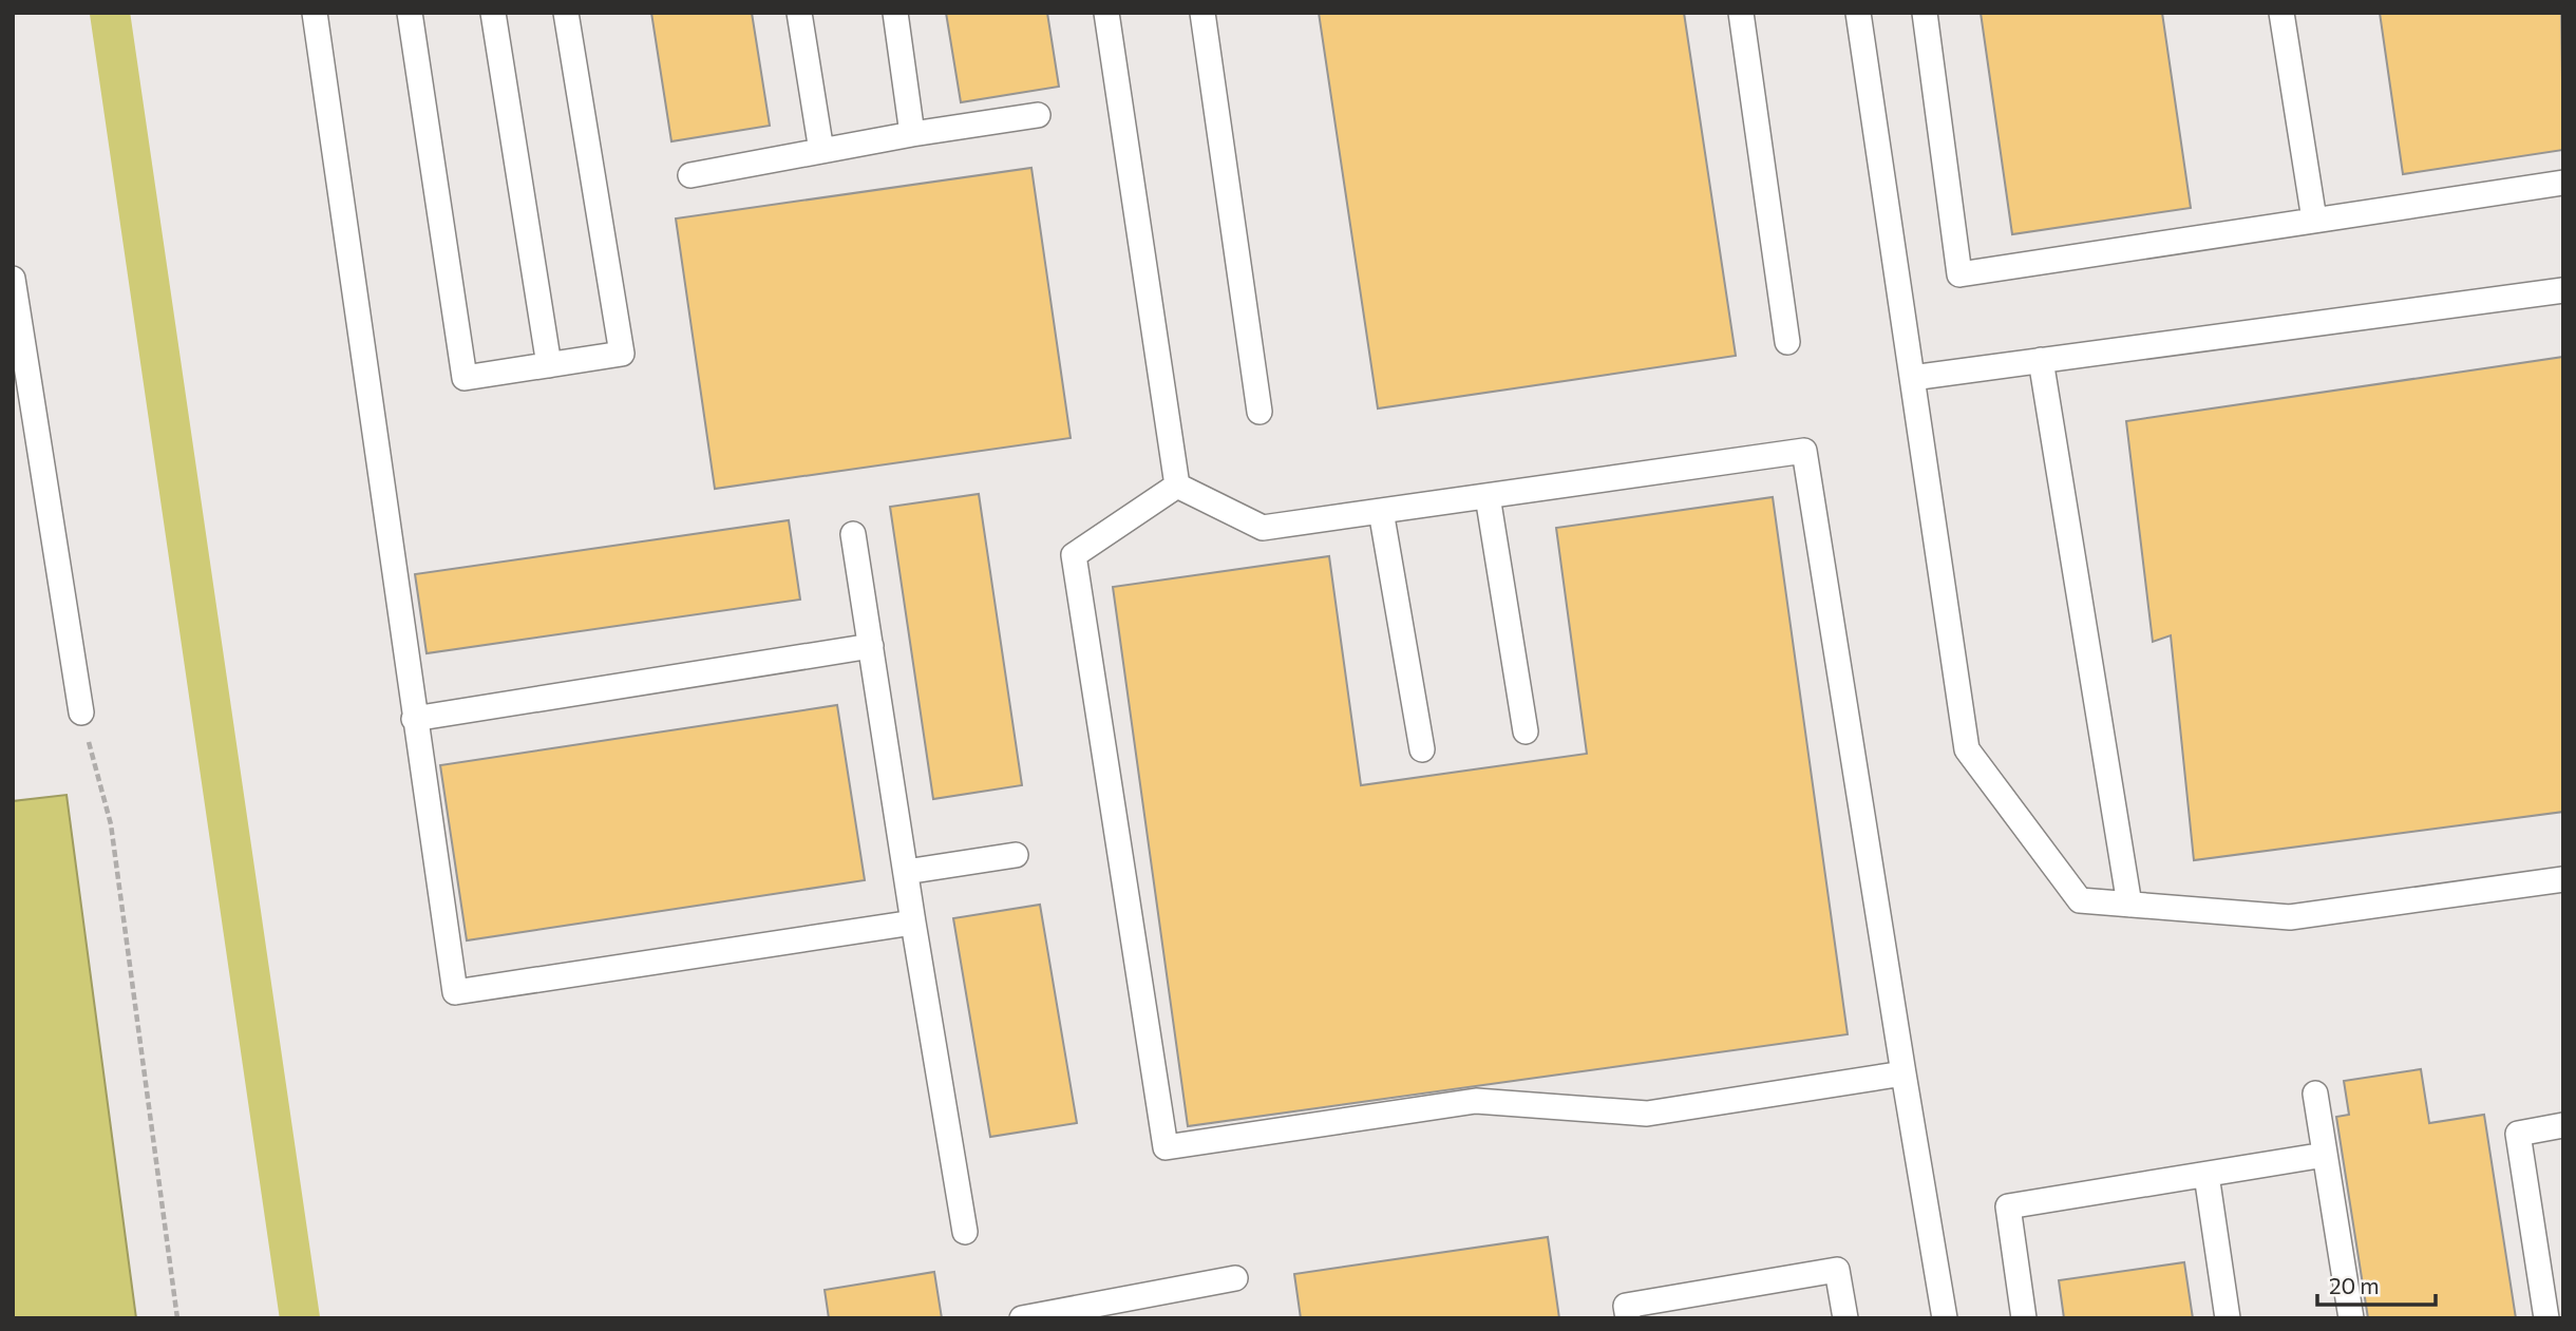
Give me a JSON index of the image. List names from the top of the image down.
{
  "scale_bar": "20 m"
}
